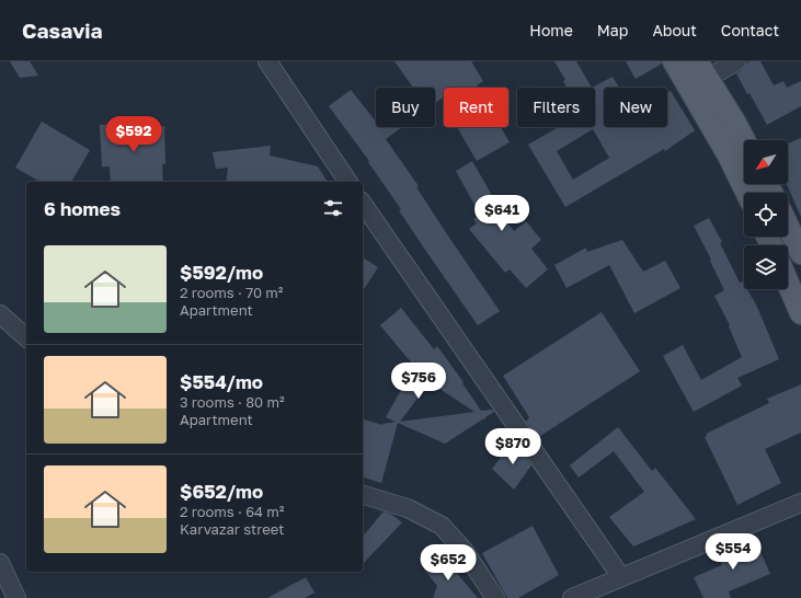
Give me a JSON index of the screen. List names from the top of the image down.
{
  "north": "bottom left",
  "page": {
    "header": "Casavia",
    "nav": [
      "Home",
      "Map",
      "About",
      "Contact"
    ],
    "chip": [
      "Buy",
      "Rent",
      "Filters",
      "New"
    ],
    "price": [
      "$592",
      "$641",
      "$756",
      "$870",
      "$554",
      "$652"
    ],
    "heading": "6 homes",
    "list": [
      {
        "name": "$592/mo",
        "note": "2 rooms · 70 m² · Apartment"
      },
      {
        "name": "$554/mo",
        "note": "3 rooms · 80 m² · Apartment"
      },
      {
        "name": "$652/mo",
        "note": "2 rooms · 64 m² · Karvazar street"
      }
    ]
  }
}
